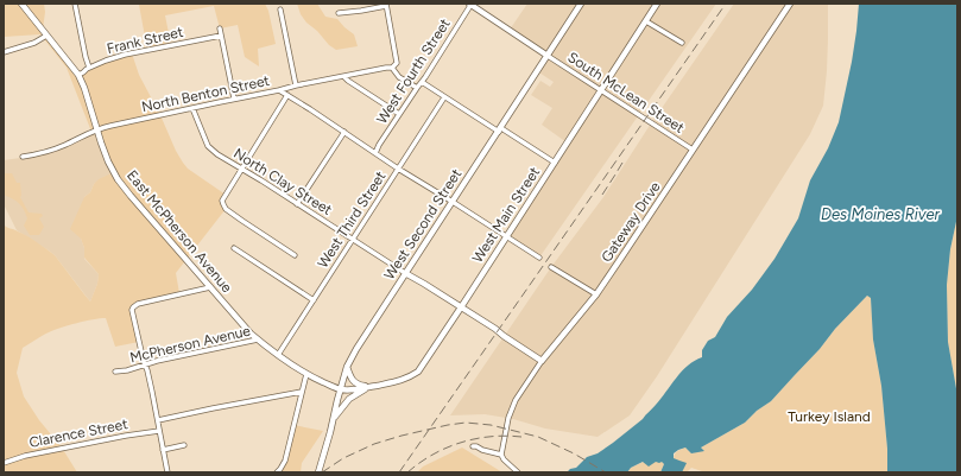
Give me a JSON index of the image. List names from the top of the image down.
{
  "streets": {
    "main road": [
      "West Main Street",
      "Gateway Drive",
      "West Second Street",
      "East McPherson Avenue",
      "McPherson Avenue"
    ],
    "street": [
      "Frank Street",
      "West Fourth Street",
      "South McLean Street",
      "North Benton Street",
      "North Clay Street",
      "West Third Street",
      "Clarence Street"
    ]
  },
  "crossings": [
    ["Frank Street", "East McPherson Avenue"],
    ["West Fourth Street", "North Benton Street"],
    ["South McLean Street", "West Main Street"],
    ["South McLean Street", "Gateway Drive"],
    ["South McLean Street", "West Second Street"],
    ["North Benton Street", "North Clay Street"],
    ["North Benton Street", "West Main Street"],
    ["North Benton Street", "West Third Street"],
    ["North Benton Street", "West Second Street"],
    ["North Benton Street", "East McPherson Avenue"],
    ["North Clay Street", "West Third Street"],
    ["North Clay Street", "West Second Street"],
    ["West Main Street", "West Second Street"],
    ["West Main Street", "McPherson Avenue"],
    ["West Third Street", "McPherson Avenue"],
    ["West Second Street", "McPherson Avenue"],
    ["East McPherson Avenue", "McPherson Avenue"]
  ],
  "water": ["Des Moines River"],
  "parks": ["Turkey Island"]
}
